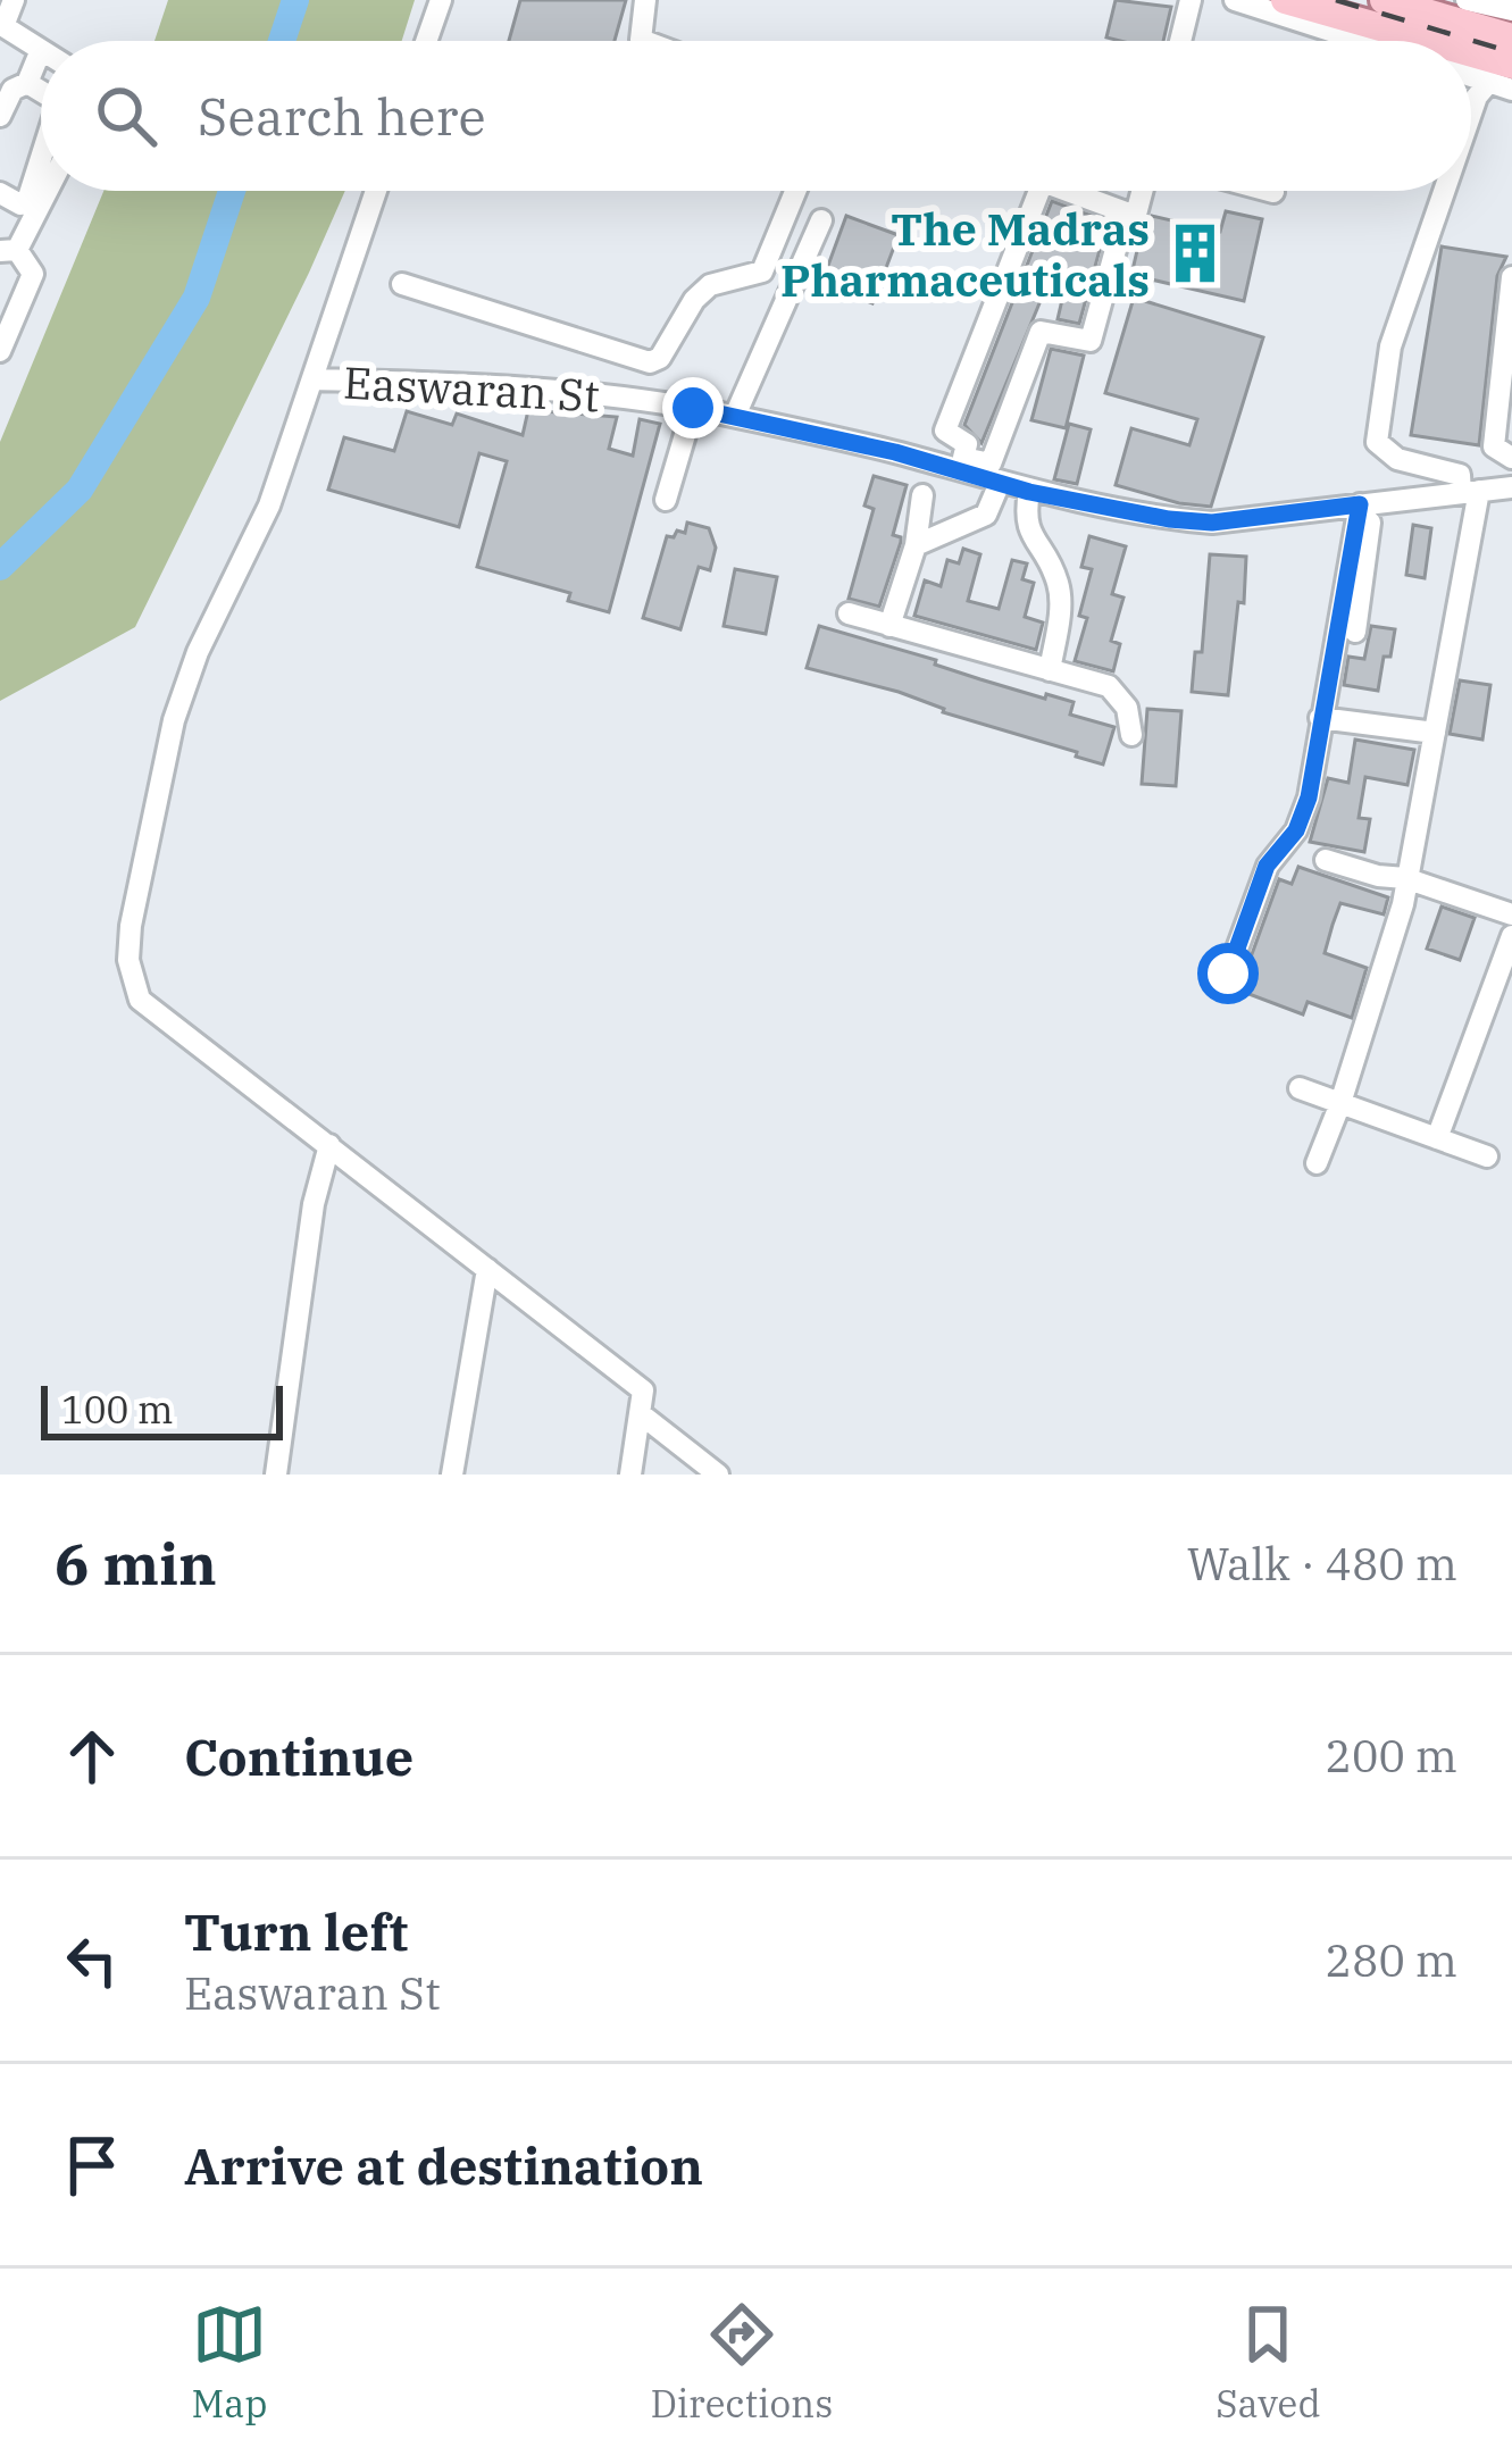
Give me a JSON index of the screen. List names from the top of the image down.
{
  "streets": {
    "street": ["Easwaran St"]
  },
  "places": {
    "building": ["The Madras Pharmaceuticals"]
  },
  "scale_bar": "100 m",
  "page": {
    "search": "Search here",
    "scale": "100 m",
    "heading": ["6 min", "Walk · 480 m"],
    "list": [
      ["Continue", "200 m"],
      ["Turn left", "Easwaran St", "280 m"],
      "Arrive at destination"
    ],
    "nav": ["Map", "Directions", "Saved"]
  }
}
